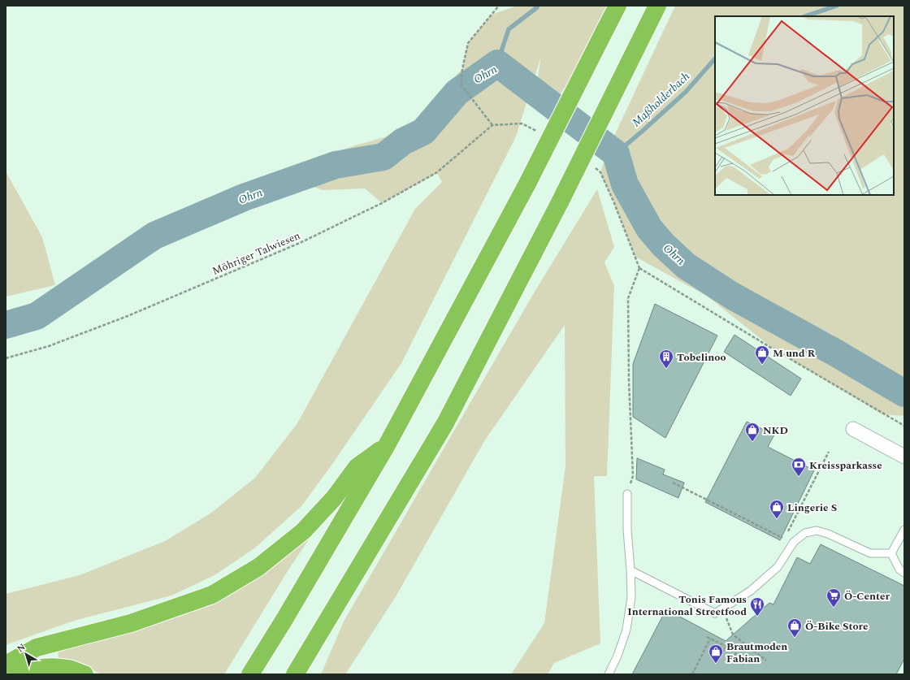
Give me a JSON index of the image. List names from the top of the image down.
{
  "streets": {
    "path": ["Möhriger Talwiesen"]
  },
  "water": ["Ohrn", "Maßholderbach"],
  "places": {
    "shop": [
      "M und R",
      "NKD",
      "Lingerie S",
      "Ö-Bike Store",
      "Brautmoden Fabian"
    ],
    "building": ["Tobelinoo"],
    "bank": ["Kreissparkasse"],
    "supermarket": ["Ö-Center"],
    "restaurant": ["Tonis Famous International Streetfood"]
  },
  "north": "top left"
}
